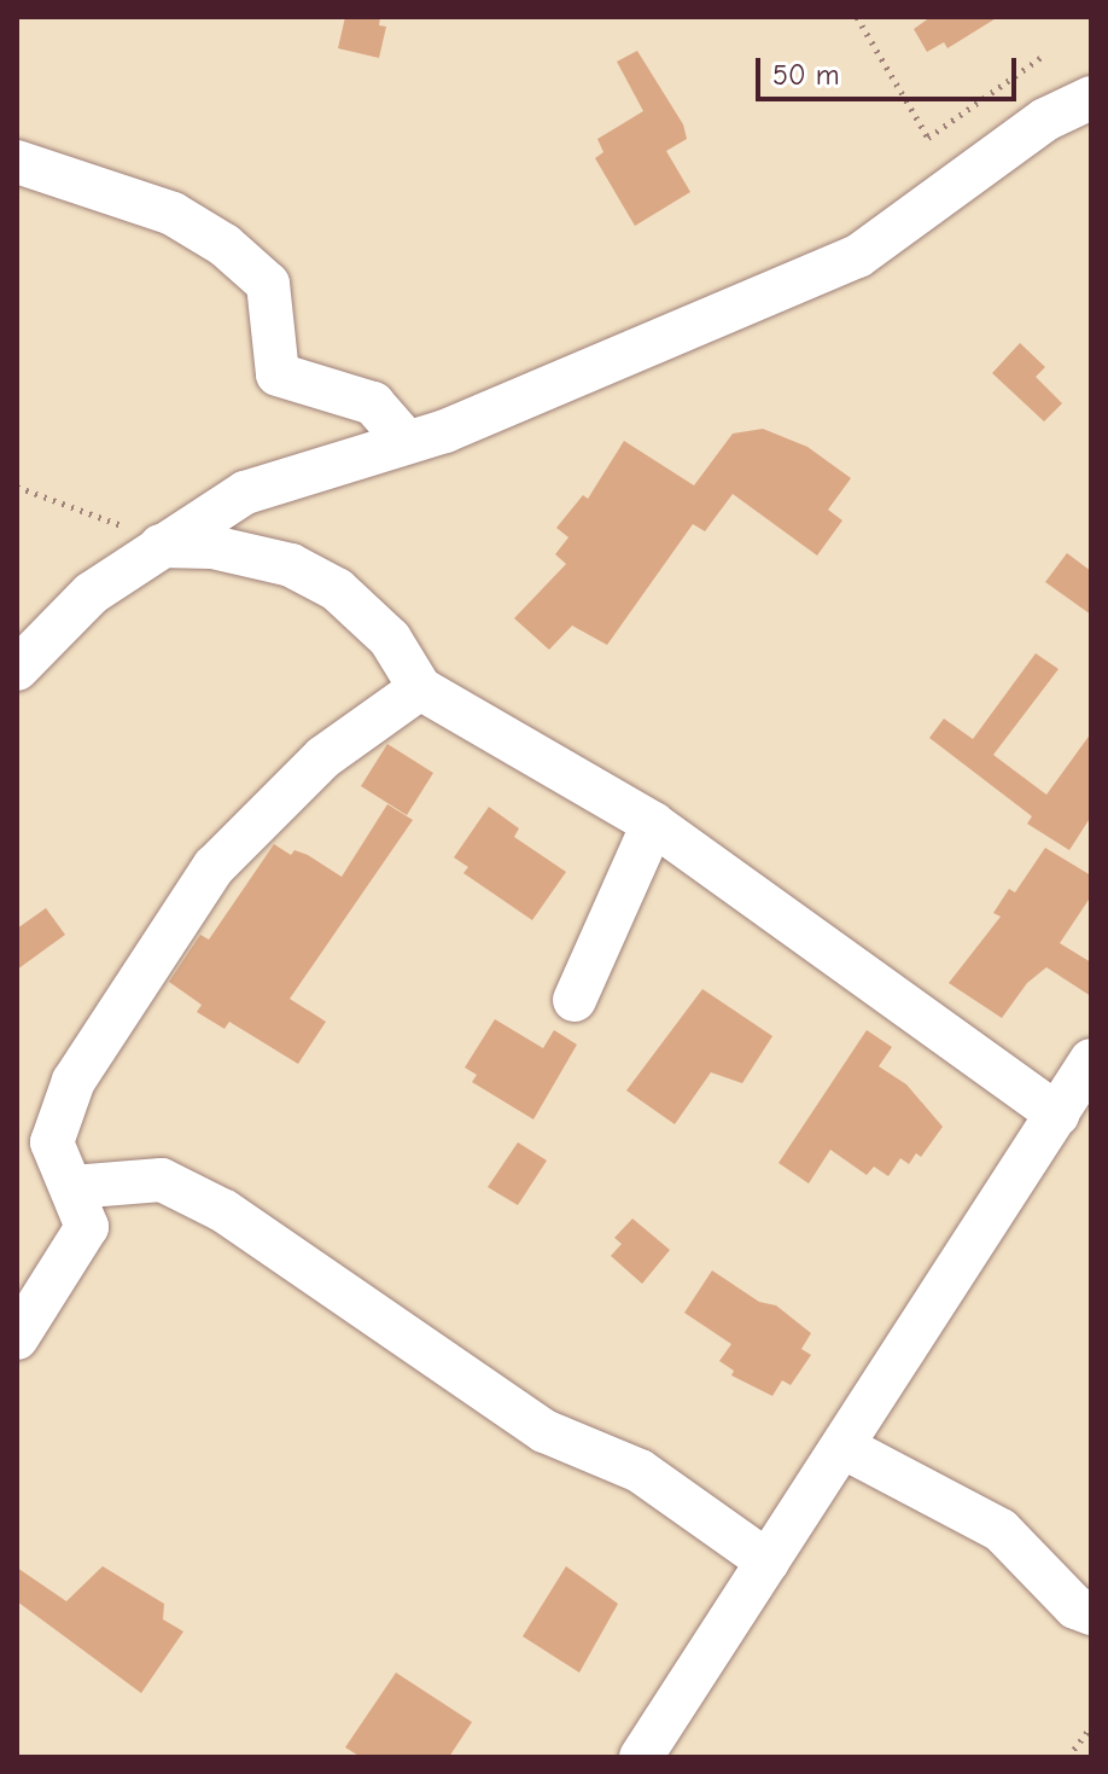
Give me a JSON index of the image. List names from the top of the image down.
{
  "scale_bar": "50 m"
}
